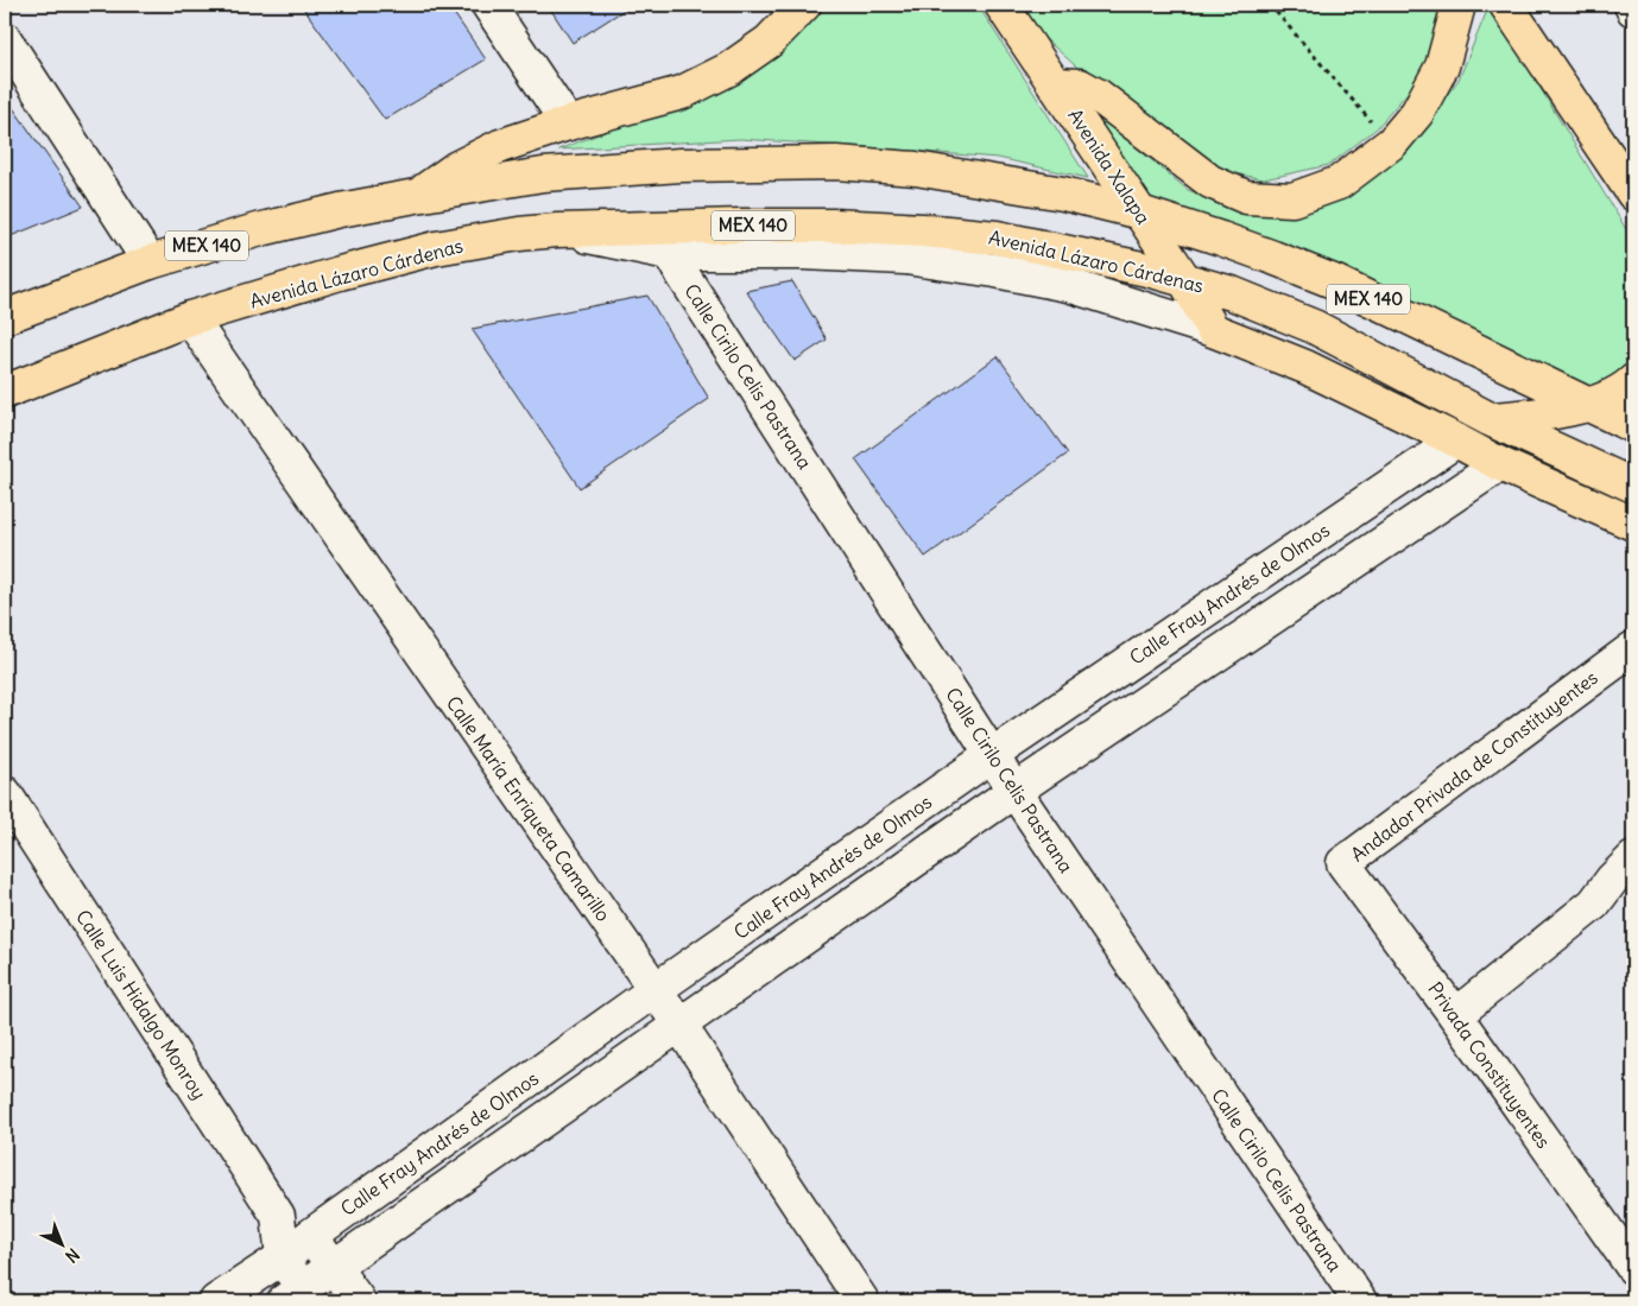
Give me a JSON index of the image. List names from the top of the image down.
{
  "streets": {
    "main road": ["Avenida Xalapa", "MEX 140", "Avenida Lázaro Cárdenas"],
    "street": [
      "Calle Cirilo Celis Pastrana",
      "Calle Fray Andrés de Olmos",
      "Andador Privada de Constituyentes",
      "Calle María Enriqueta Camarillo",
      "Calle Luis Hidalgo Monroy",
      "Privada Constituyentes"
    ]
  },
  "crossings": [
    ["Avenida Xalapa", "MEX 140"],
    ["Avenida Xalapa", "Avenida Lázaro Cárdenas"],
    ["Avenida Lázaro Cárdenas", "Calle María Enriqueta Camarillo"],
    ["Calle Cirilo Celis Pastrana", "Calle Fray Andrés de Olmos"],
    ["Calle Fray Andrés de Olmos", "Calle María Enriqueta Camarillo"],
    ["Calle Fray Andrés de Olmos", "Calle Luis Hidalgo Monroy"],
    ["Andador Privada de Constituyentes", "Privada Constituyentes"]
  ],
  "north": "bottom right"
}
